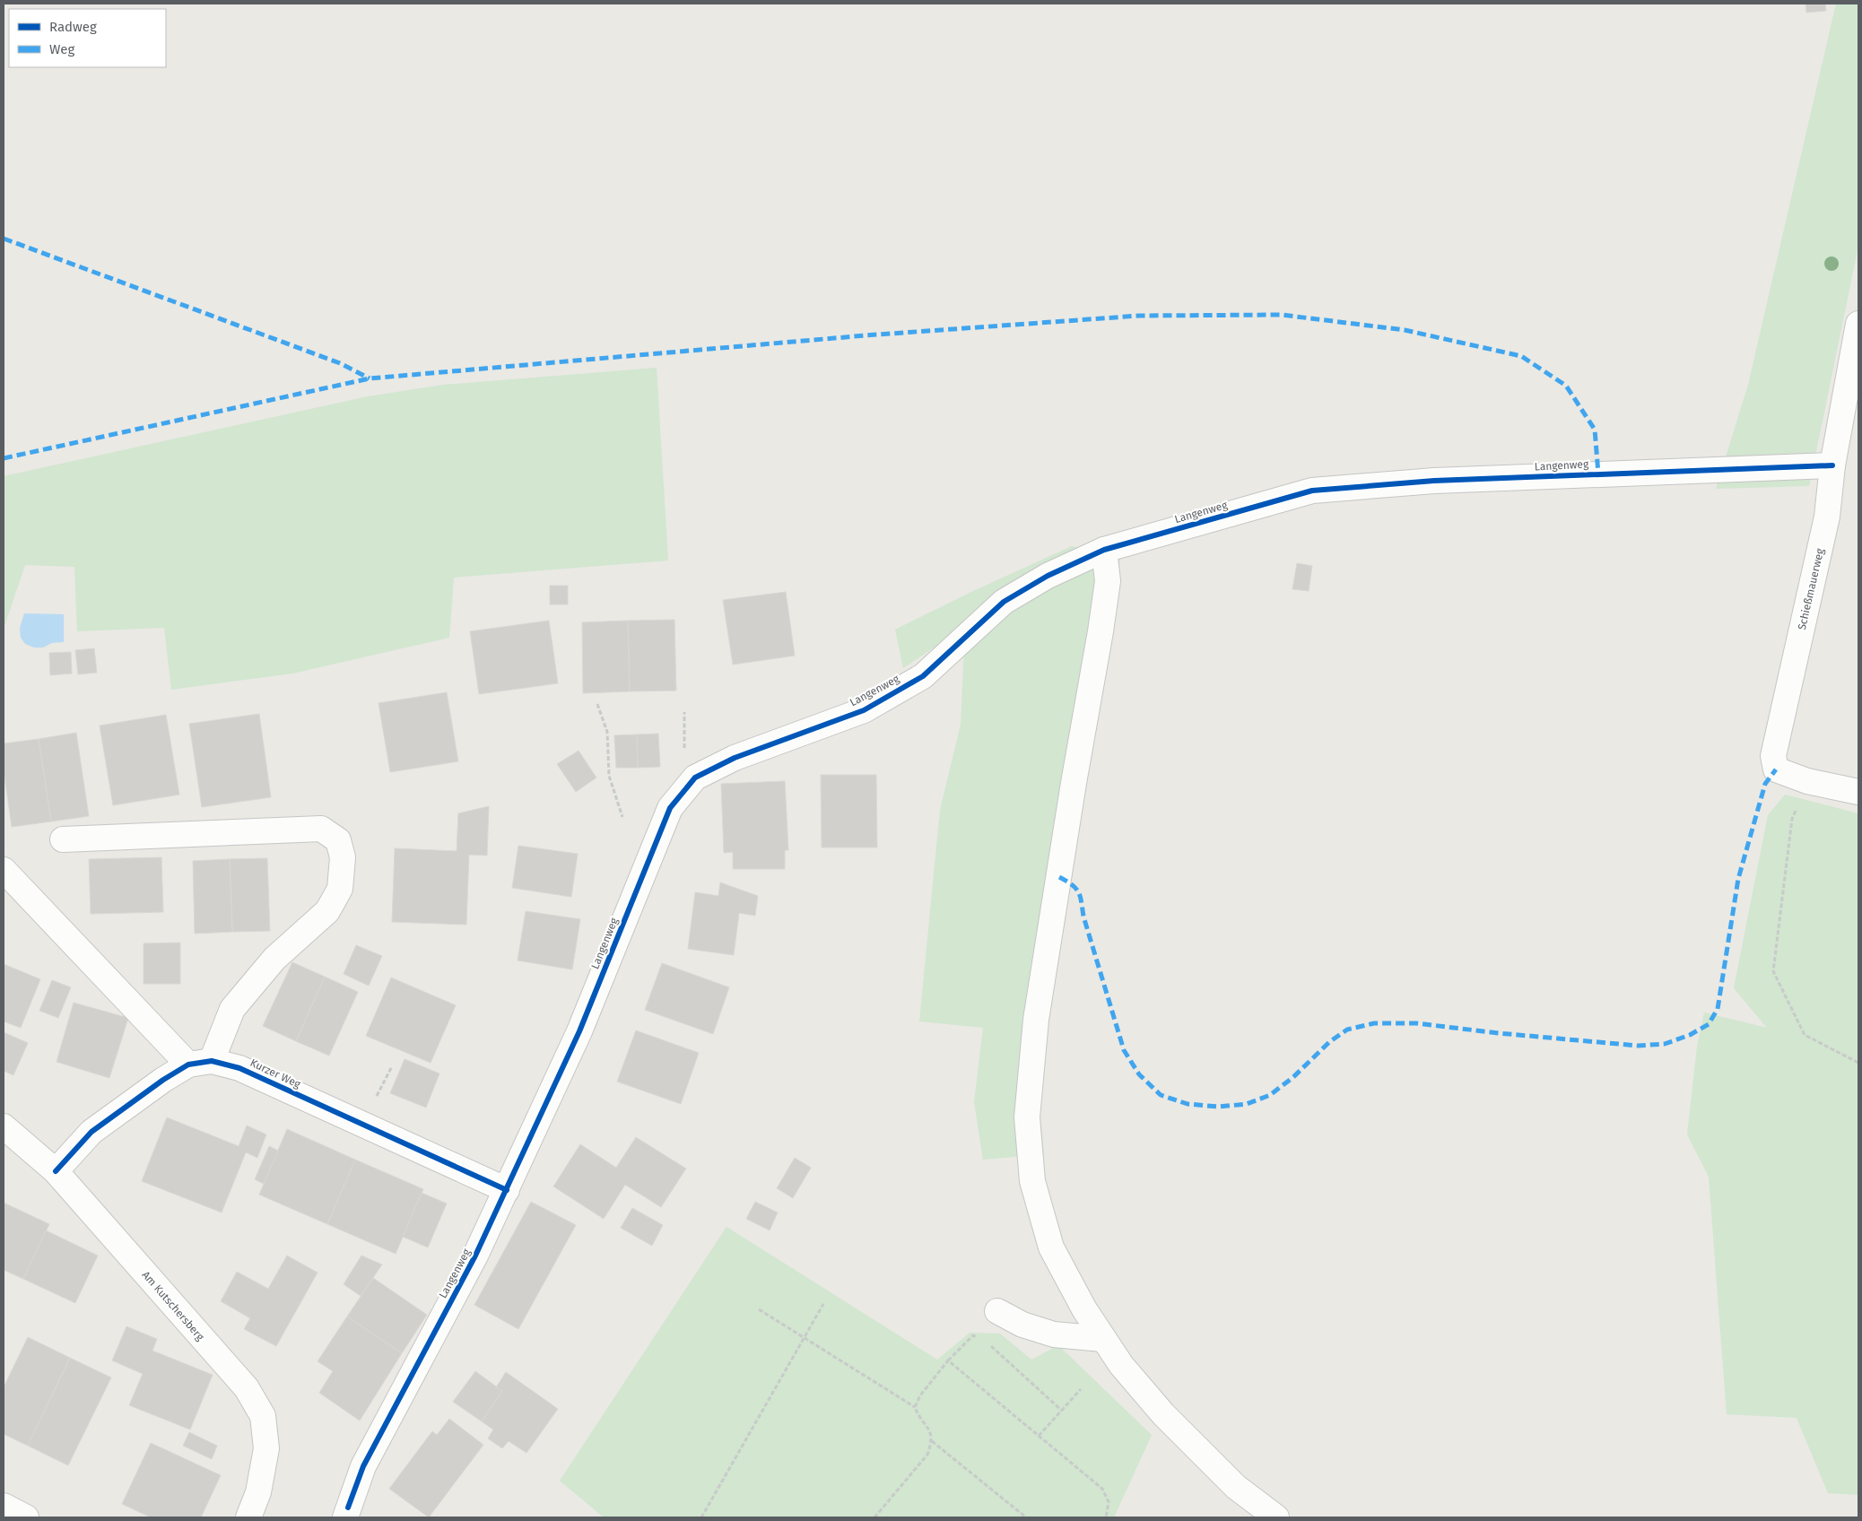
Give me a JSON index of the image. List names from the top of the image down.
{
  "streets": {
    "street": [
      "Langenweg",
      "Schießmauerweg",
      "Kurzer Weg",
      "Am Kutschersberg"
    ]
  },
  "crossings": [
    ["Langenweg", "Schießmauerweg"],
    ["Langenweg", "Kurzer Weg"]
  ],
  "legend": ["Radweg", "Weg"]
}
